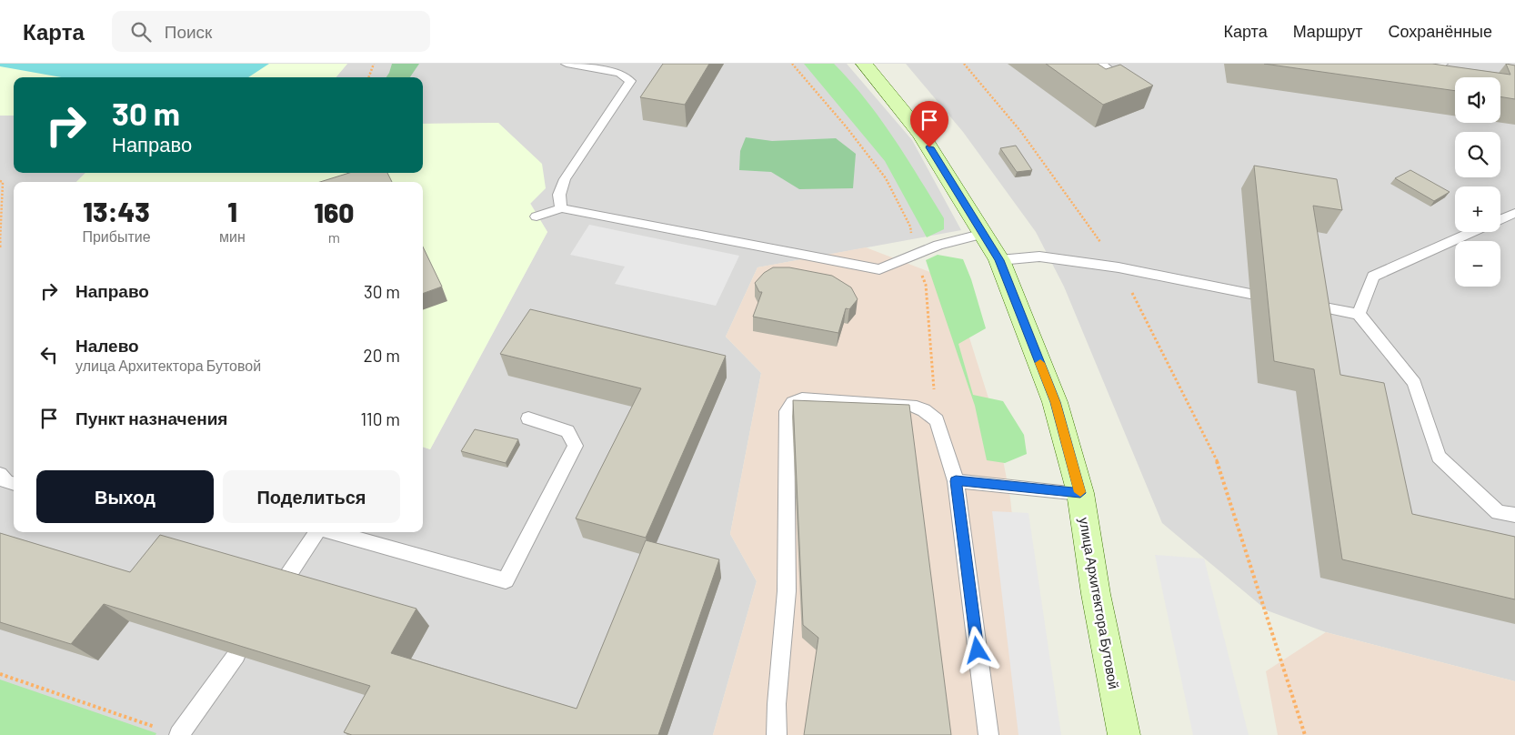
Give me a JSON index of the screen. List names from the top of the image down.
{
  "streets": {
    "main road": ["улица Архитектора Бутовой"]
  },
  "page": {
    "header": "Карта",
    "search": "Поиск",
    "nav": ["Карта", "Маршрут", "Сохранённые"],
    "map_buttons": ["+", "−"],
    "turn": ["30 m", "Направо"],
    "eta": [
      "13:43",
      "Прибытие",
      "1",
      "мин",
      "160",
      "m"
    ],
    "list": [
      {
        "name": "Направо",
        "value": "30 m"
      },
      {
        "name": "Налево",
        "note": "улица Архитектора Бутовой",
        "value": "20 m"
      },
      {
        "name": "Пункт назначения",
        "value": "110 m"
      }
    ],
    "buttons": ["Выход", "Поделиться"]
  }
}
